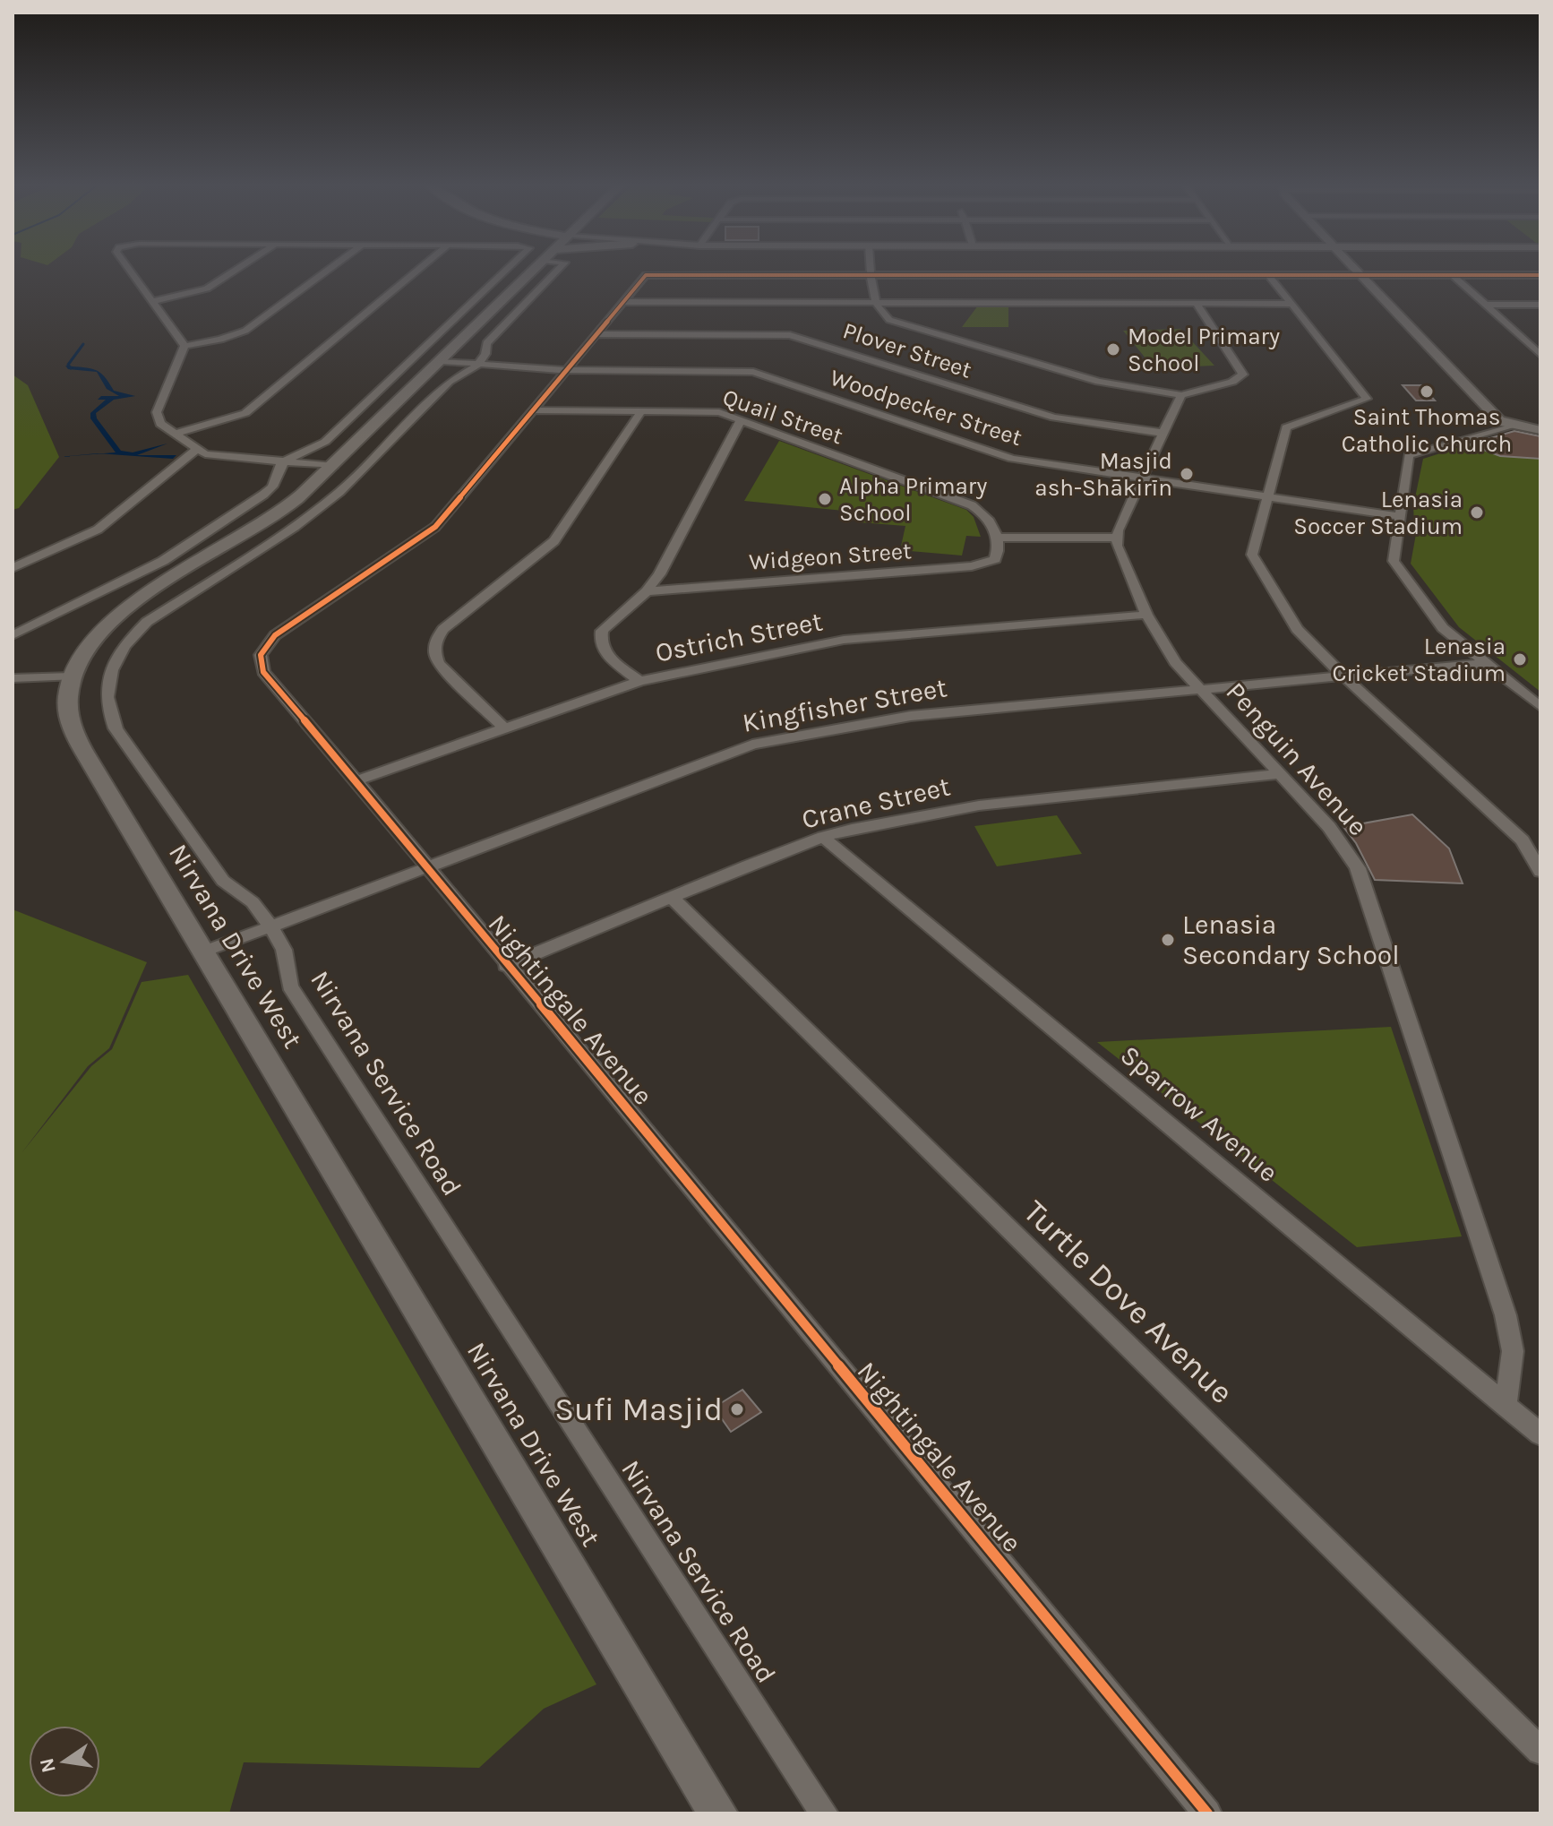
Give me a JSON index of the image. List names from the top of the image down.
{
  "streets": {
    "main road": ["Nirvana Drive West"],
    "street": [
      "Plover Street",
      "Woodpecker Street",
      "Quail Street",
      "Widgeon Street",
      "Ostrich Street",
      "Kingfisher Street",
      "Penguin Avenue",
      "Crane Street",
      "Nightingale Avenue",
      "Nirvana Service Road",
      "Sparrow Avenue",
      "Turtle Dove Avenue"
    ]
  },
  "crossings": [
    ["Plover Street", "Nightingale Avenue"],
    ["Woodpecker Street", "Nirvana Drive West"],
    ["Woodpecker Street", "Nightingale Avenue"],
    ["Woodpecker Street", "Nirvana Service Road"],
    ["Quail Street", "Widgeon Street"],
    ["Quail Street", "Nightingale Avenue"],
    ["Ostrich Street", "Penguin Avenue"],
    ["Ostrich Street", "Nightingale Avenue"],
    ["Kingfisher Street", "Penguin Avenue"],
    ["Kingfisher Street", "Nirvana Drive West"],
    ["Kingfisher Street", "Nightingale Avenue"],
    ["Kingfisher Street", "Nirvana Service Road"],
    ["Penguin Avenue", "Crane Street"],
    ["Penguin Avenue", "Sparrow Avenue"],
    ["Crane Street", "Nightingale Avenue"],
    ["Crane Street", "Sparrow Avenue"],
    ["Crane Street", "Turtle Dove Avenue"]
  ],
  "places": [
    "Model Primary School",
    "Saint Thomas Catholic Church",
    "Masjid ash-Shākirīn",
    "Alpha Primary School",
    "Lenasia Soccer Stadium",
    "Lenasia Cricket Stadium",
    "Lenasia Secondary School",
    "Sufi Masjid"
  ],
  "north": "left"
}
